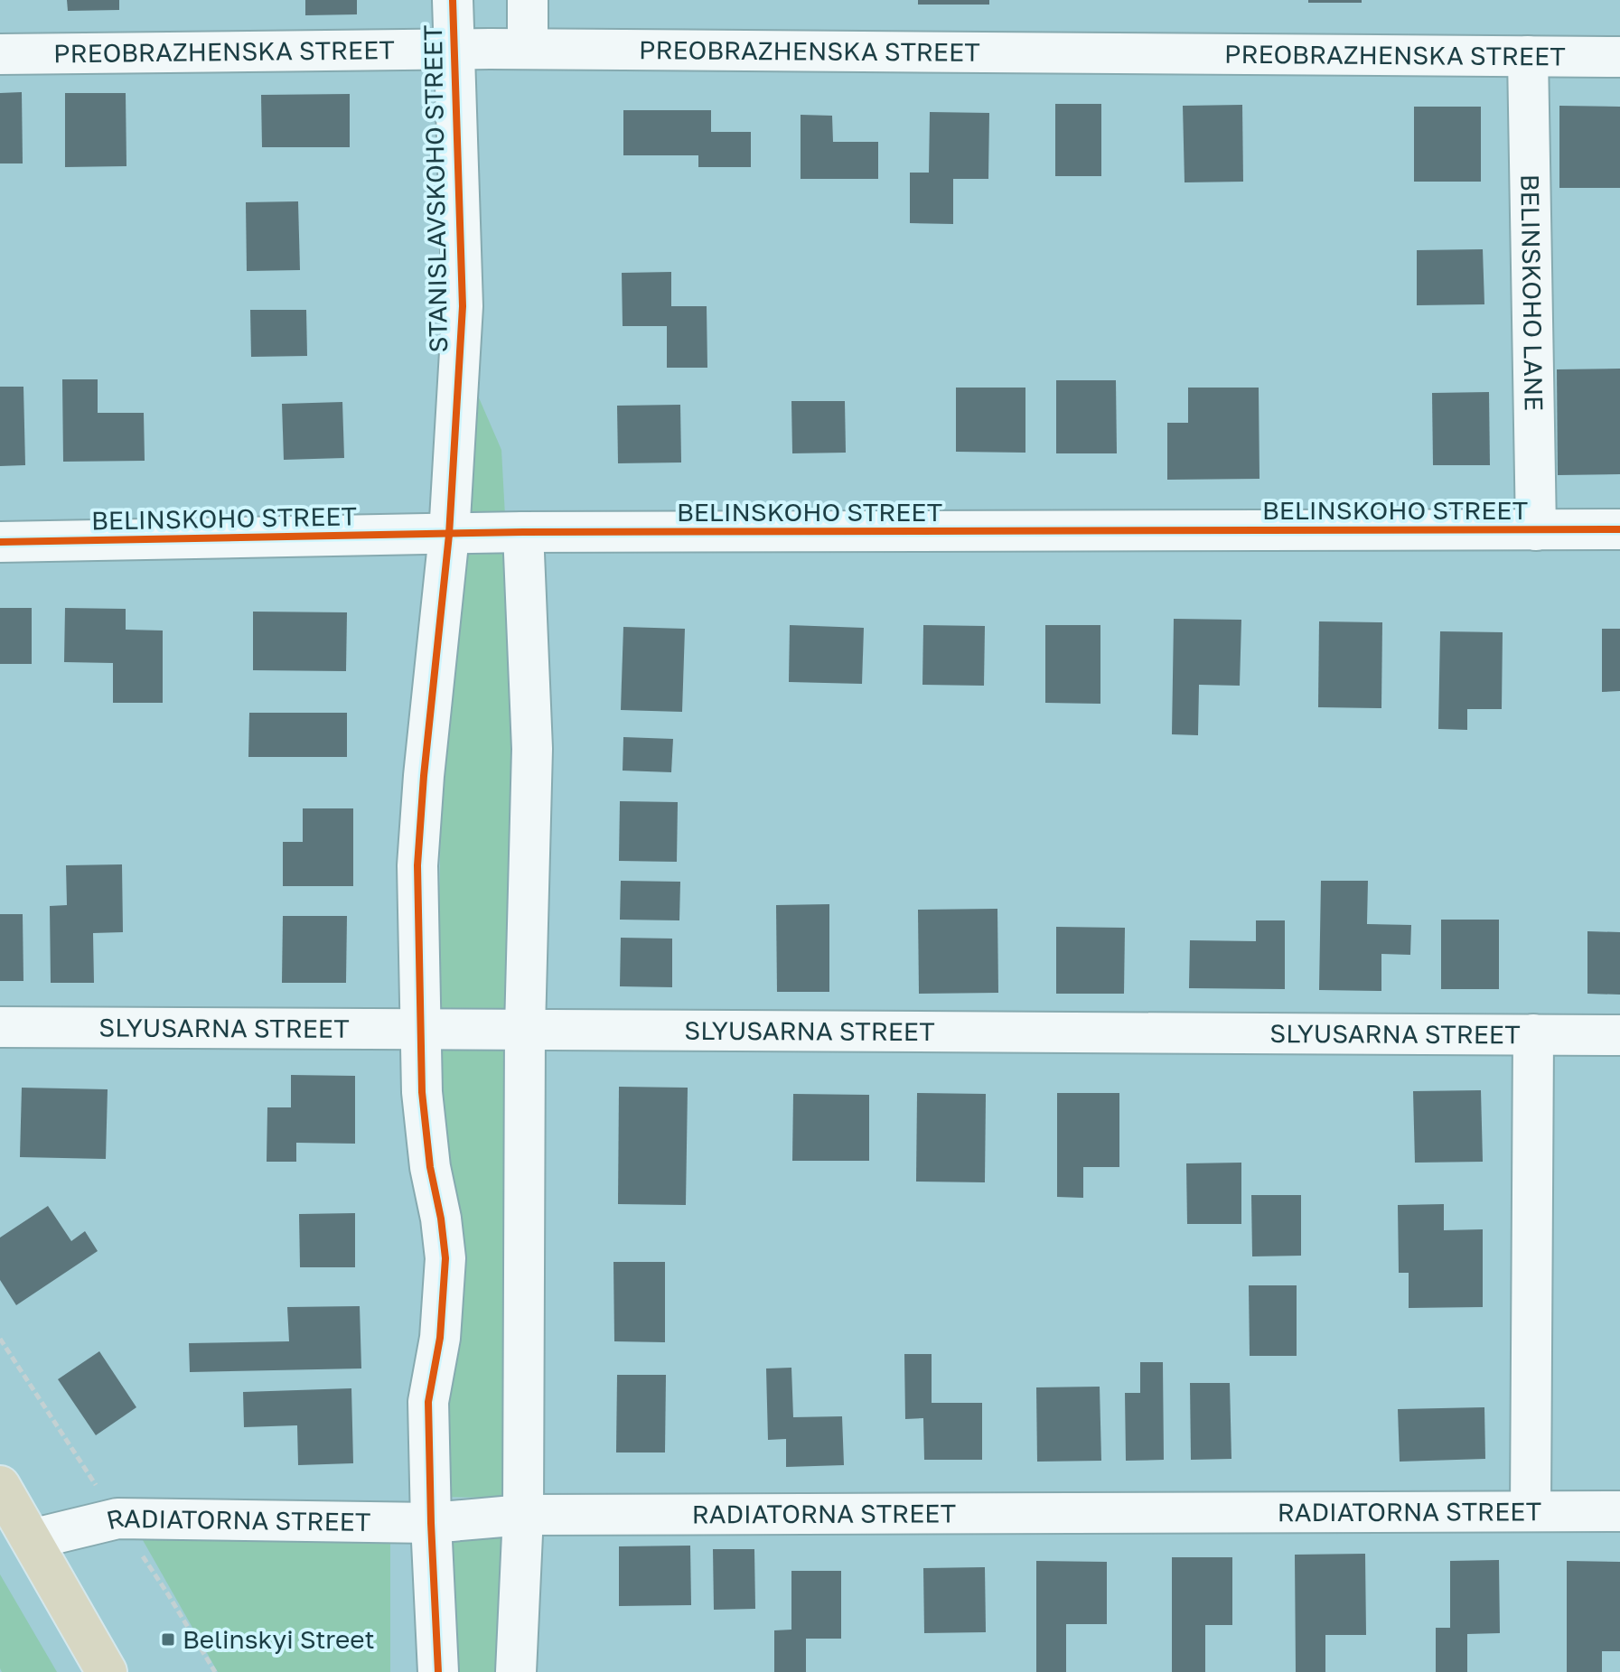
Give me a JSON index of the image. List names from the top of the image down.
{
  "streets": {
    "street": [
      "PREOBRAZHENSKA STREET",
      "STANISLAVSKOHO STREET",
      "BELINSKOHO LANE",
      "BELINSKOHO STREET",
      "SLYUSARNA STREET",
      "RADIATORNA STREET"
    ]
  },
  "crossings": [
    ["PREOBRAZHENSKA STREET", "STANISLAVSKOHO STREET"],
    ["PREOBRAZHENSKA STREET", "BELINSKOHO LANE"],
    ["STANISLAVSKOHO STREET", "BELINSKOHO STREET"],
    ["STANISLAVSKOHO STREET", "SLYUSARNA STREET"],
    ["STANISLAVSKOHO STREET", "RADIATORNA STREET"],
    ["BELINSKOHO LANE", "BELINSKOHO STREET"]
  ],
  "places": {
    "transit": ["Belinskyi Street"]
  }
}
